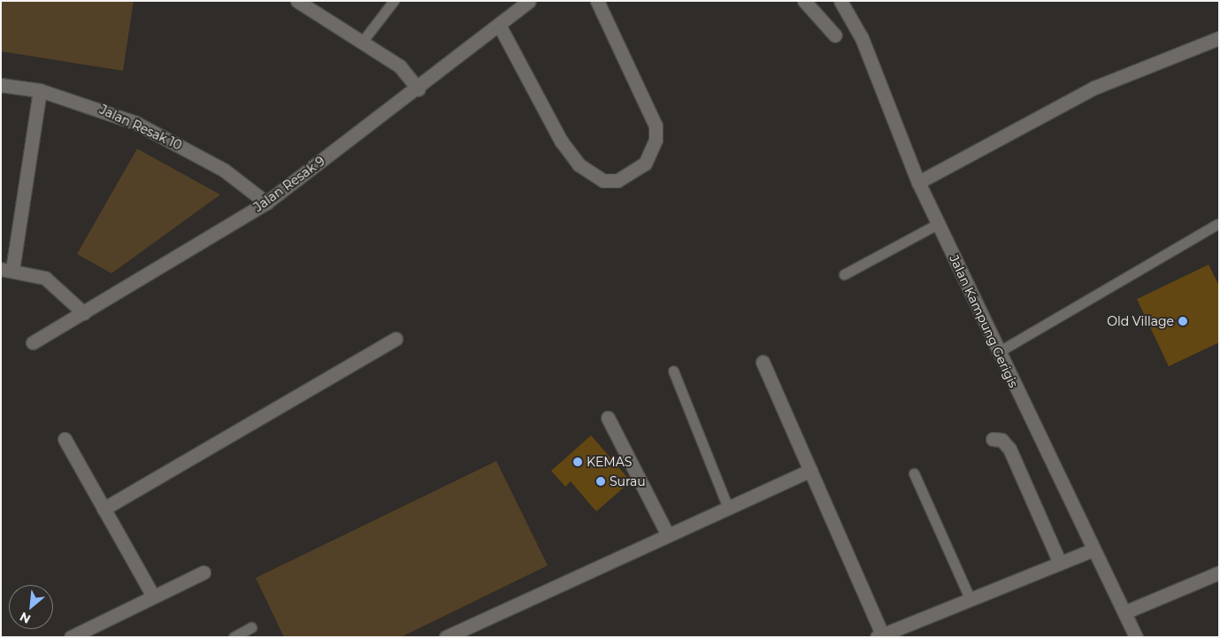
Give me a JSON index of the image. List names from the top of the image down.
{
  "streets": {
    "street": ["Jalan Resak 10", "Jalan Resak 9", "Jalan Kampung Gerigis"]
  },
  "crossings": [
    ["Jalan Resak 10", "Jalan Resak 9"]
  ],
  "places": ["Old Village", "KEMAS", "Surau"],
  "north": "bottom left"
}
